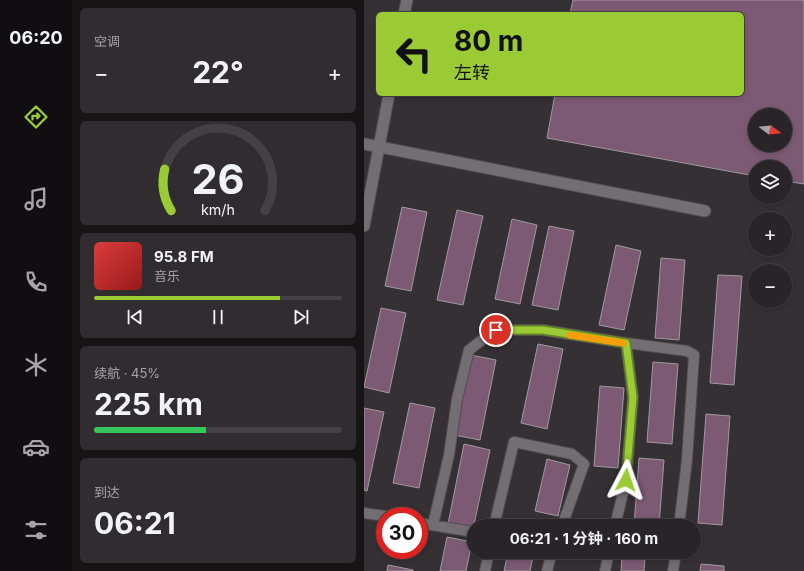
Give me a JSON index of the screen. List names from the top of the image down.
{
  "north": "right",
  "page": {
    "tabs": "06:20",
    "tile": [
      "空调",
      ["续航 · 45%", "225 km"],
      ["到达", "06:21"]
    ],
    "turn": ["80 m", "左转"],
    "heat": ["−", "22°", "+"],
    "map_buttons": ["+", "−"],
    "song": ["95.8 FM", "音乐"],
    "limit": "30",
    "trip": "06:21 · 1 分钟 · 160 m",
    "gauge": ["26", "km/h"]
  }
}
